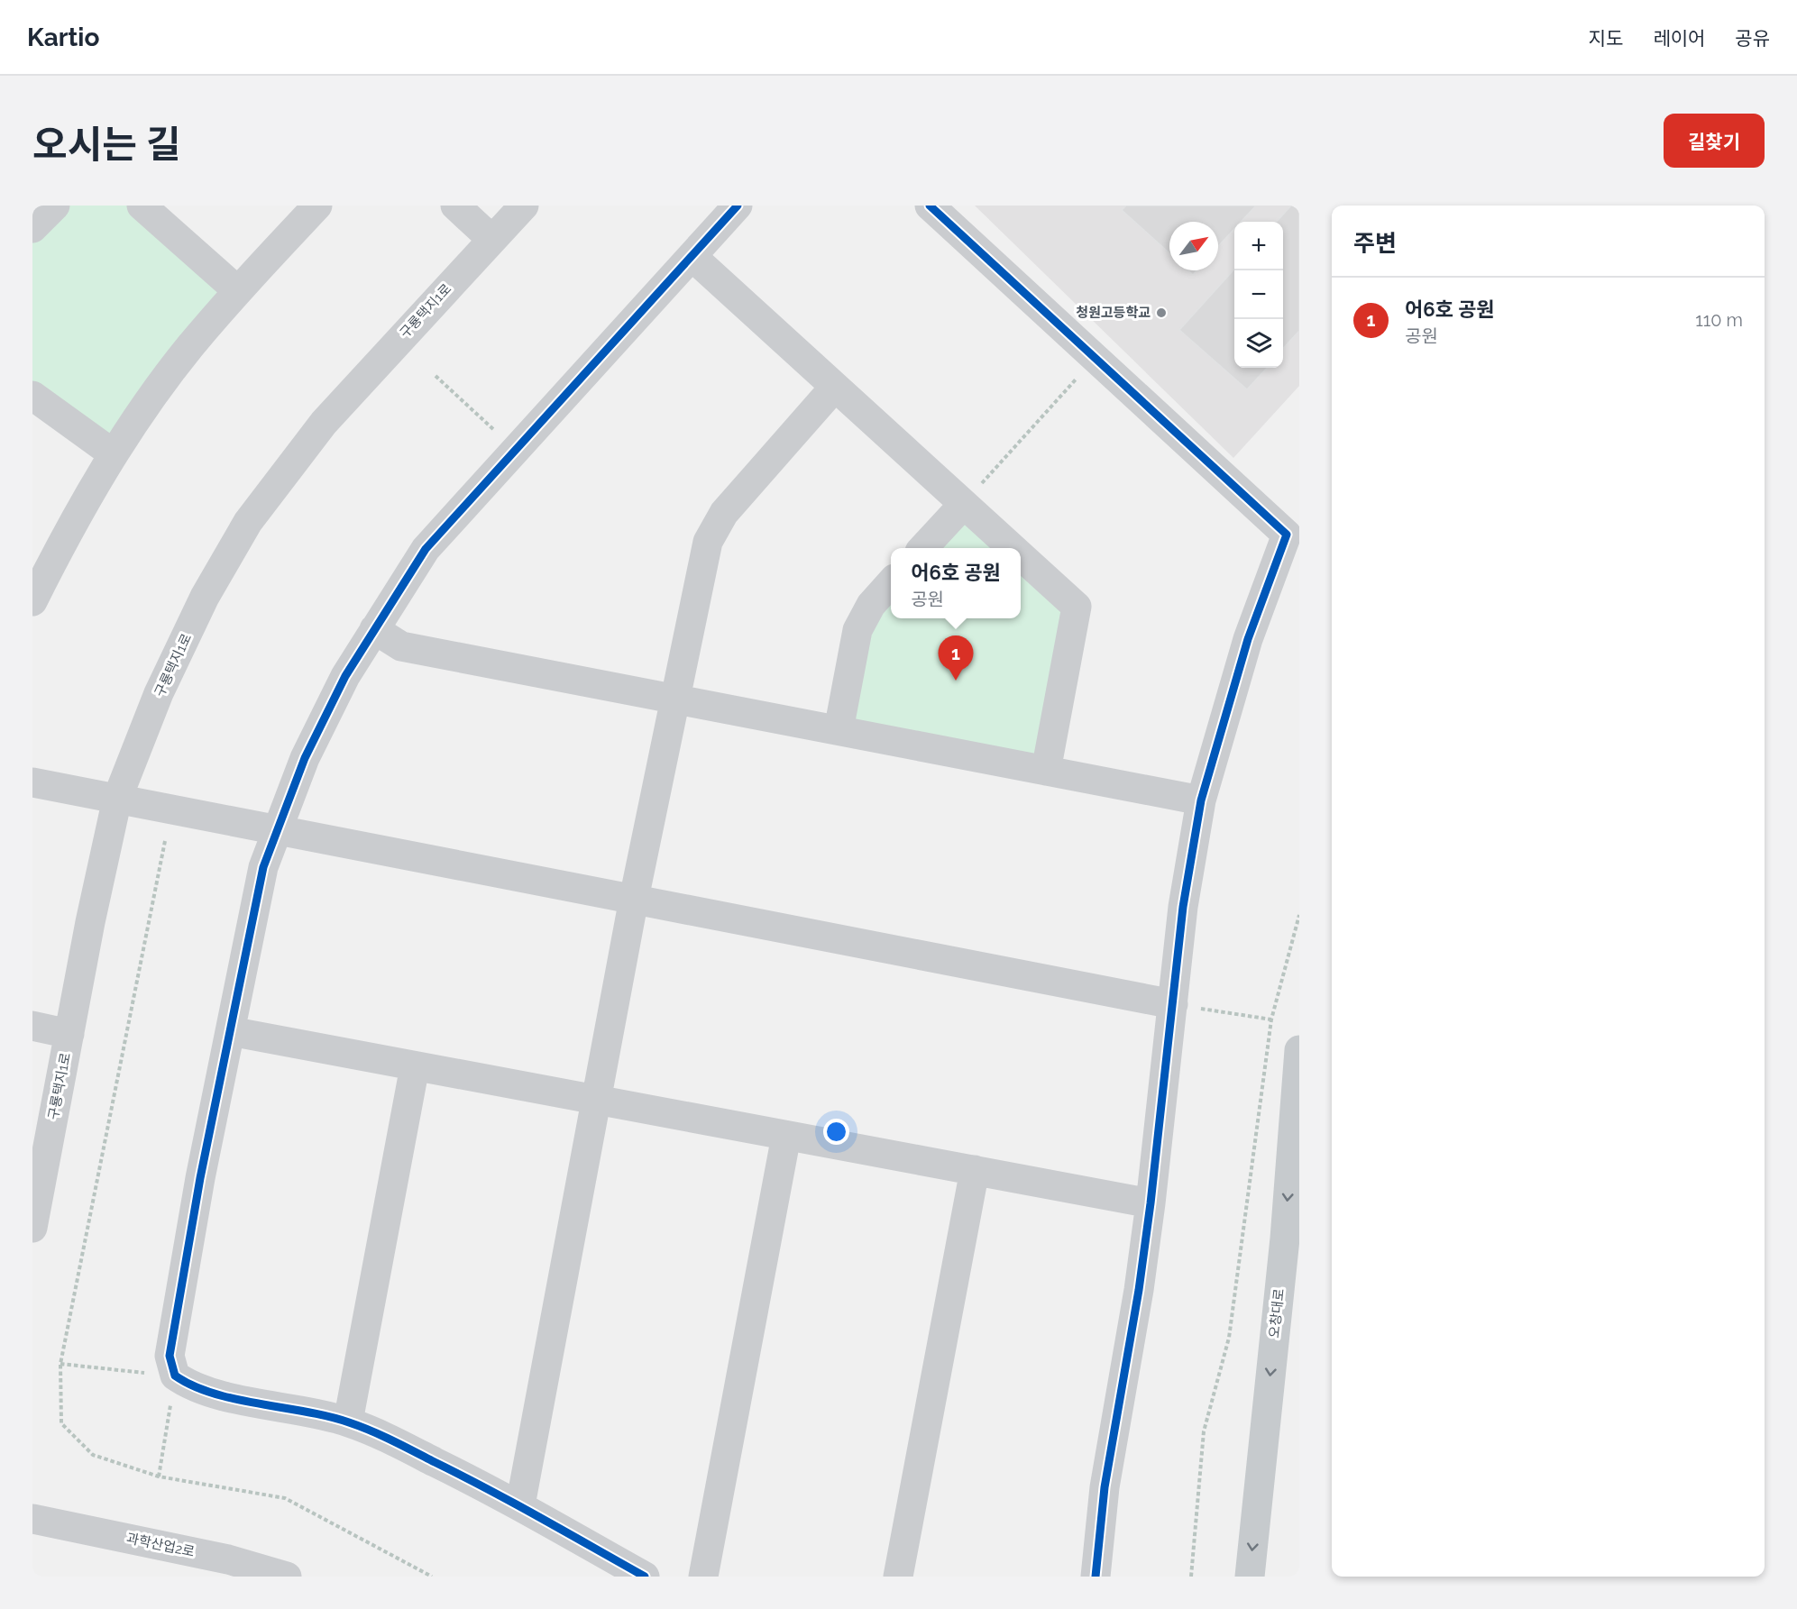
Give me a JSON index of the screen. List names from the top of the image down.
{
  "streets": {
    "main road": ["오창대로"],
    "street": ["구룡택지1로", "과학산업2로"]
  },
  "one_way": ["오창대로"],
  "places": ["청원고등학교"],
  "north": "top right",
  "page": {
    "header": "Kartio",
    "nav": ["지도", "레이어", "공유"],
    "title": "오시는 길",
    "buttons": "길찾기",
    "heading": "주변",
    "map_buttons": ["+", "−"],
    "list": [
      {
        "mark": "1",
        "name": "어6호 공원",
        "note": "공원",
        "value": "110 m"
      }
    ],
    "popup": ["어6호 공원", "공원"],
    "pins": "1"
  }
}
